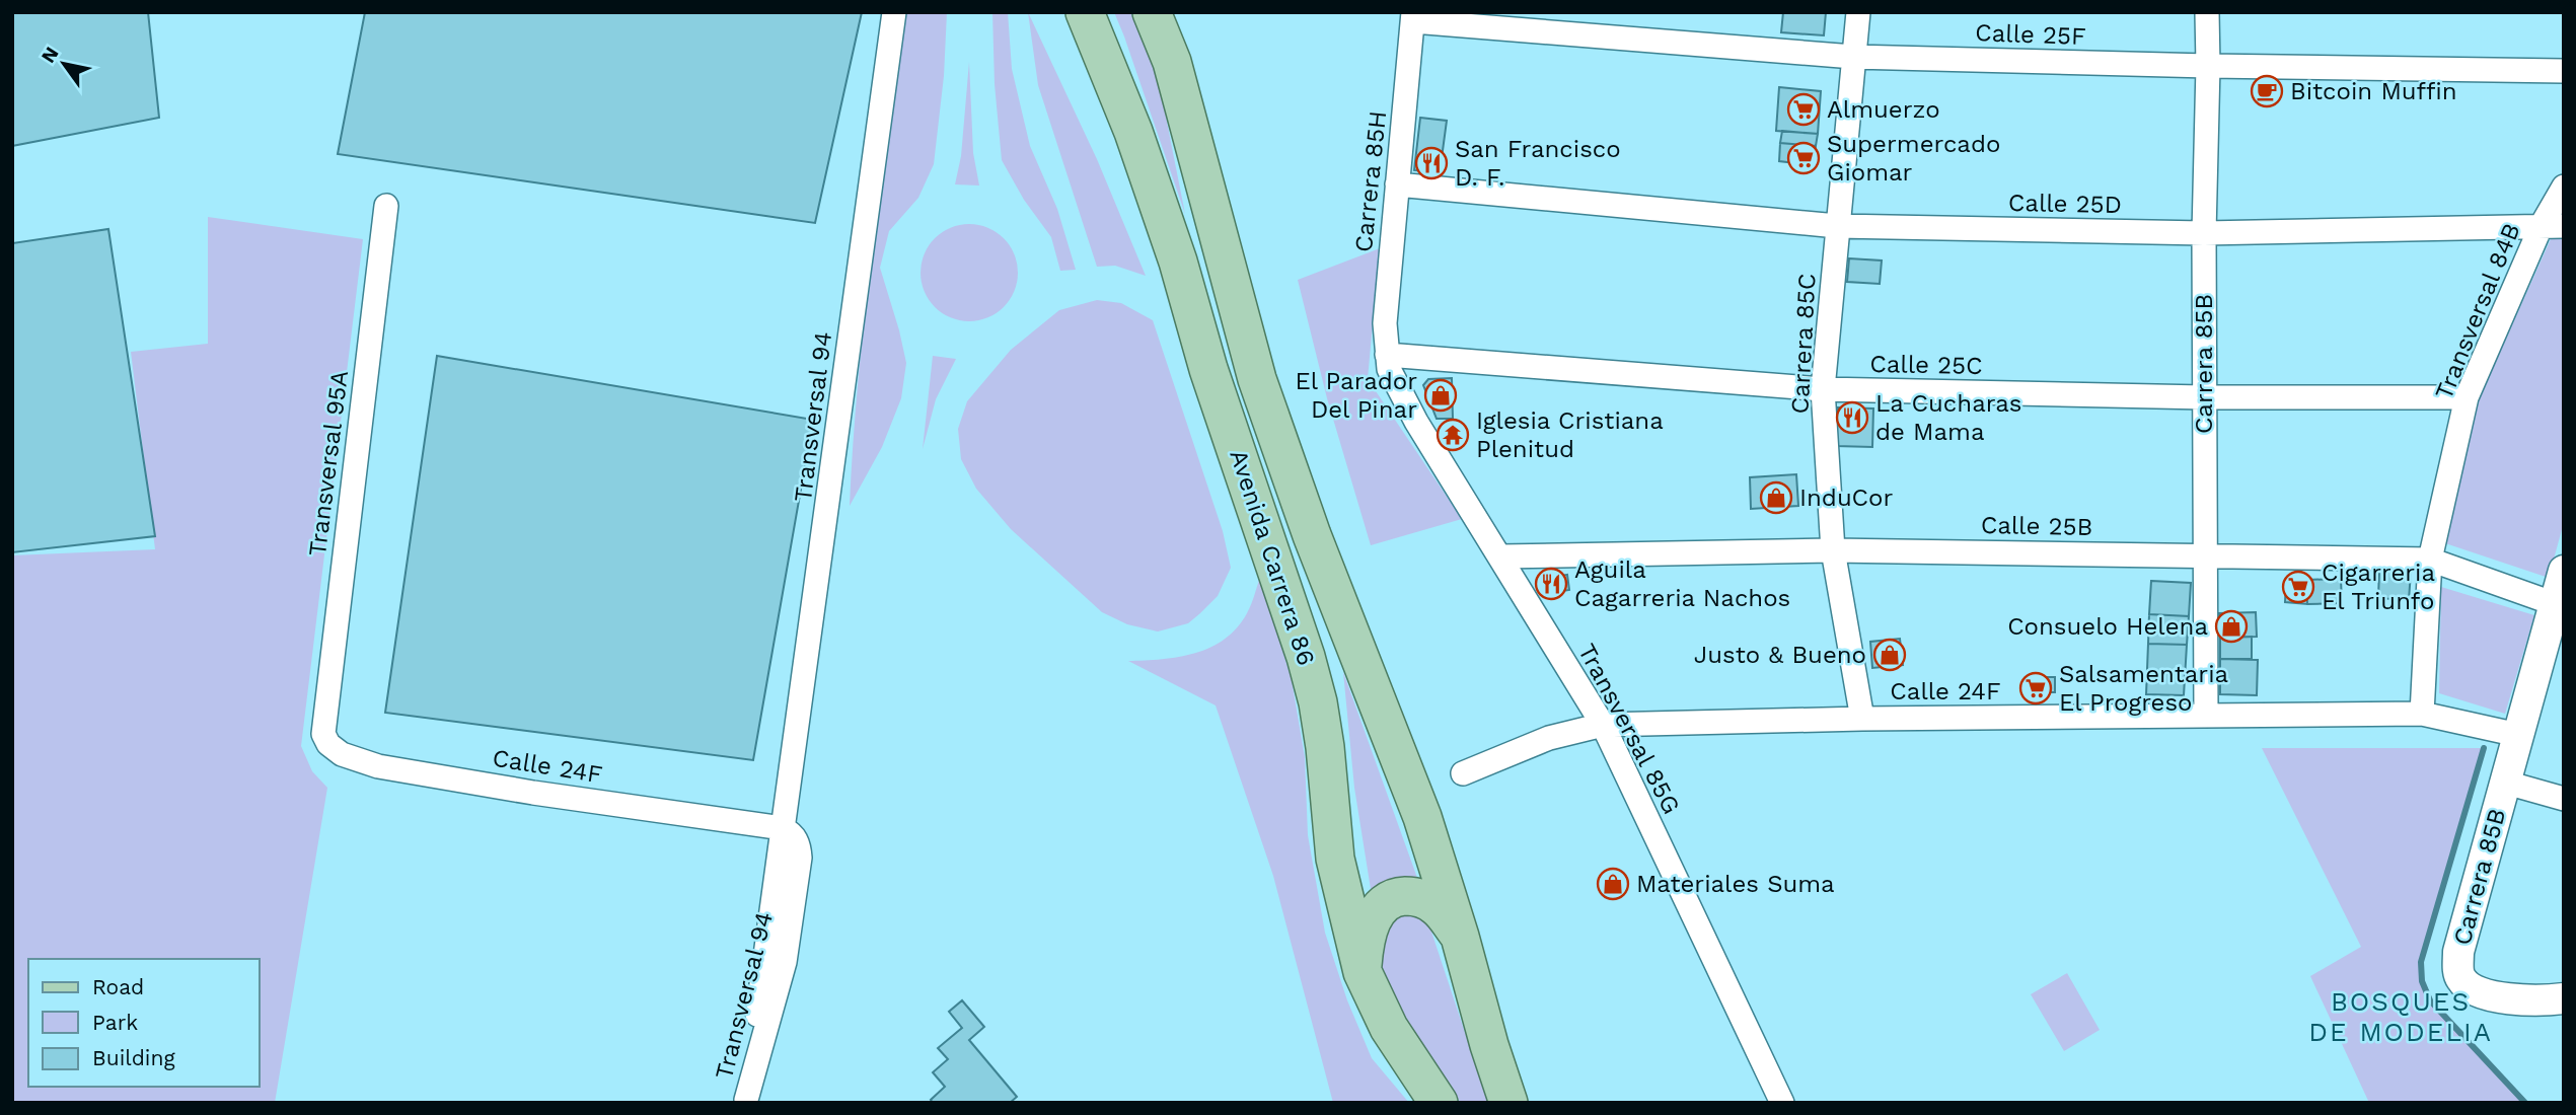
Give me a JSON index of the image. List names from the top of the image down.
{
  "streets": {
    "main road": ["Avenida Carrera 86"],
    "street": [
      "Calle 25F",
      "Carrera 85H",
      "Calle 25D",
      "Transversal 84B",
      "Carrera 85C",
      "Carrera 85B",
      "Calle 25C",
      "Transversal 94",
      "Transversal 95A",
      "Calle 25B",
      "Calle 24F",
      "Transversal 85G"
    ]
  },
  "crossings": [
    ["Calle 25F", "Carrera 85H"],
    ["Calle 25F", "Carrera 85C"],
    ["Calle 25F", "Carrera 85B"],
    ["Carrera 85H", "Calle 25D"],
    ["Carrera 85H", "Calle 25C"],
    ["Carrera 85H", "Transversal 85G"],
    ["Calle 25D", "Transversal 84B"],
    ["Calle 25D", "Carrera 85C"],
    ["Calle 25D", "Carrera 85B"],
    ["Transversal 84B", "Calle 25C"],
    ["Transversal 84B", "Calle 25B"],
    ["Transversal 84B", "Calle 24F"],
    ["Carrera 85C", "Calle 25C"],
    ["Carrera 85C", "Calle 25B"],
    ["Carrera 85C", "Calle 24F"],
    ["Carrera 85B", "Calle 25C"],
    ["Carrera 85B", "Calle 25B"],
    ["Carrera 85B", "Calle 24F"],
    ["Calle 25C", "Transversal 85G"],
    ["Transversal 94", "Calle 24F"],
    ["Transversal 95A", "Calle 24F"],
    ["Calle 25B", "Transversal 85G"],
    ["Calle 24F", "Transversal 85G"]
  ],
  "districts": ["BOSQUES DE MODELIA"],
  "places": {
    "cafe": ["Bitcoin Muffin"],
    "supermarket": [
      "Almuerzo",
      "Supermercado Giomar",
      "Cigarreria El Triunfo",
      "Salsamentaria El Progreso"
    ],
    "restaurant": ["San Francisco D. F.", "La Cucharas de Mama", "Aguila Cagarreria Nachos"],
    "shop": [
      "El Parador Del Pinar",
      "InduCor",
      "Consuelo Helena",
      "Justo & Bueno",
      "Materiales Suma"
    ],
    "temple": ["Iglesia Cristiana Plenitud"]
  },
  "legend": ["Road", "Park", "Building"],
  "north": "top left"
}
